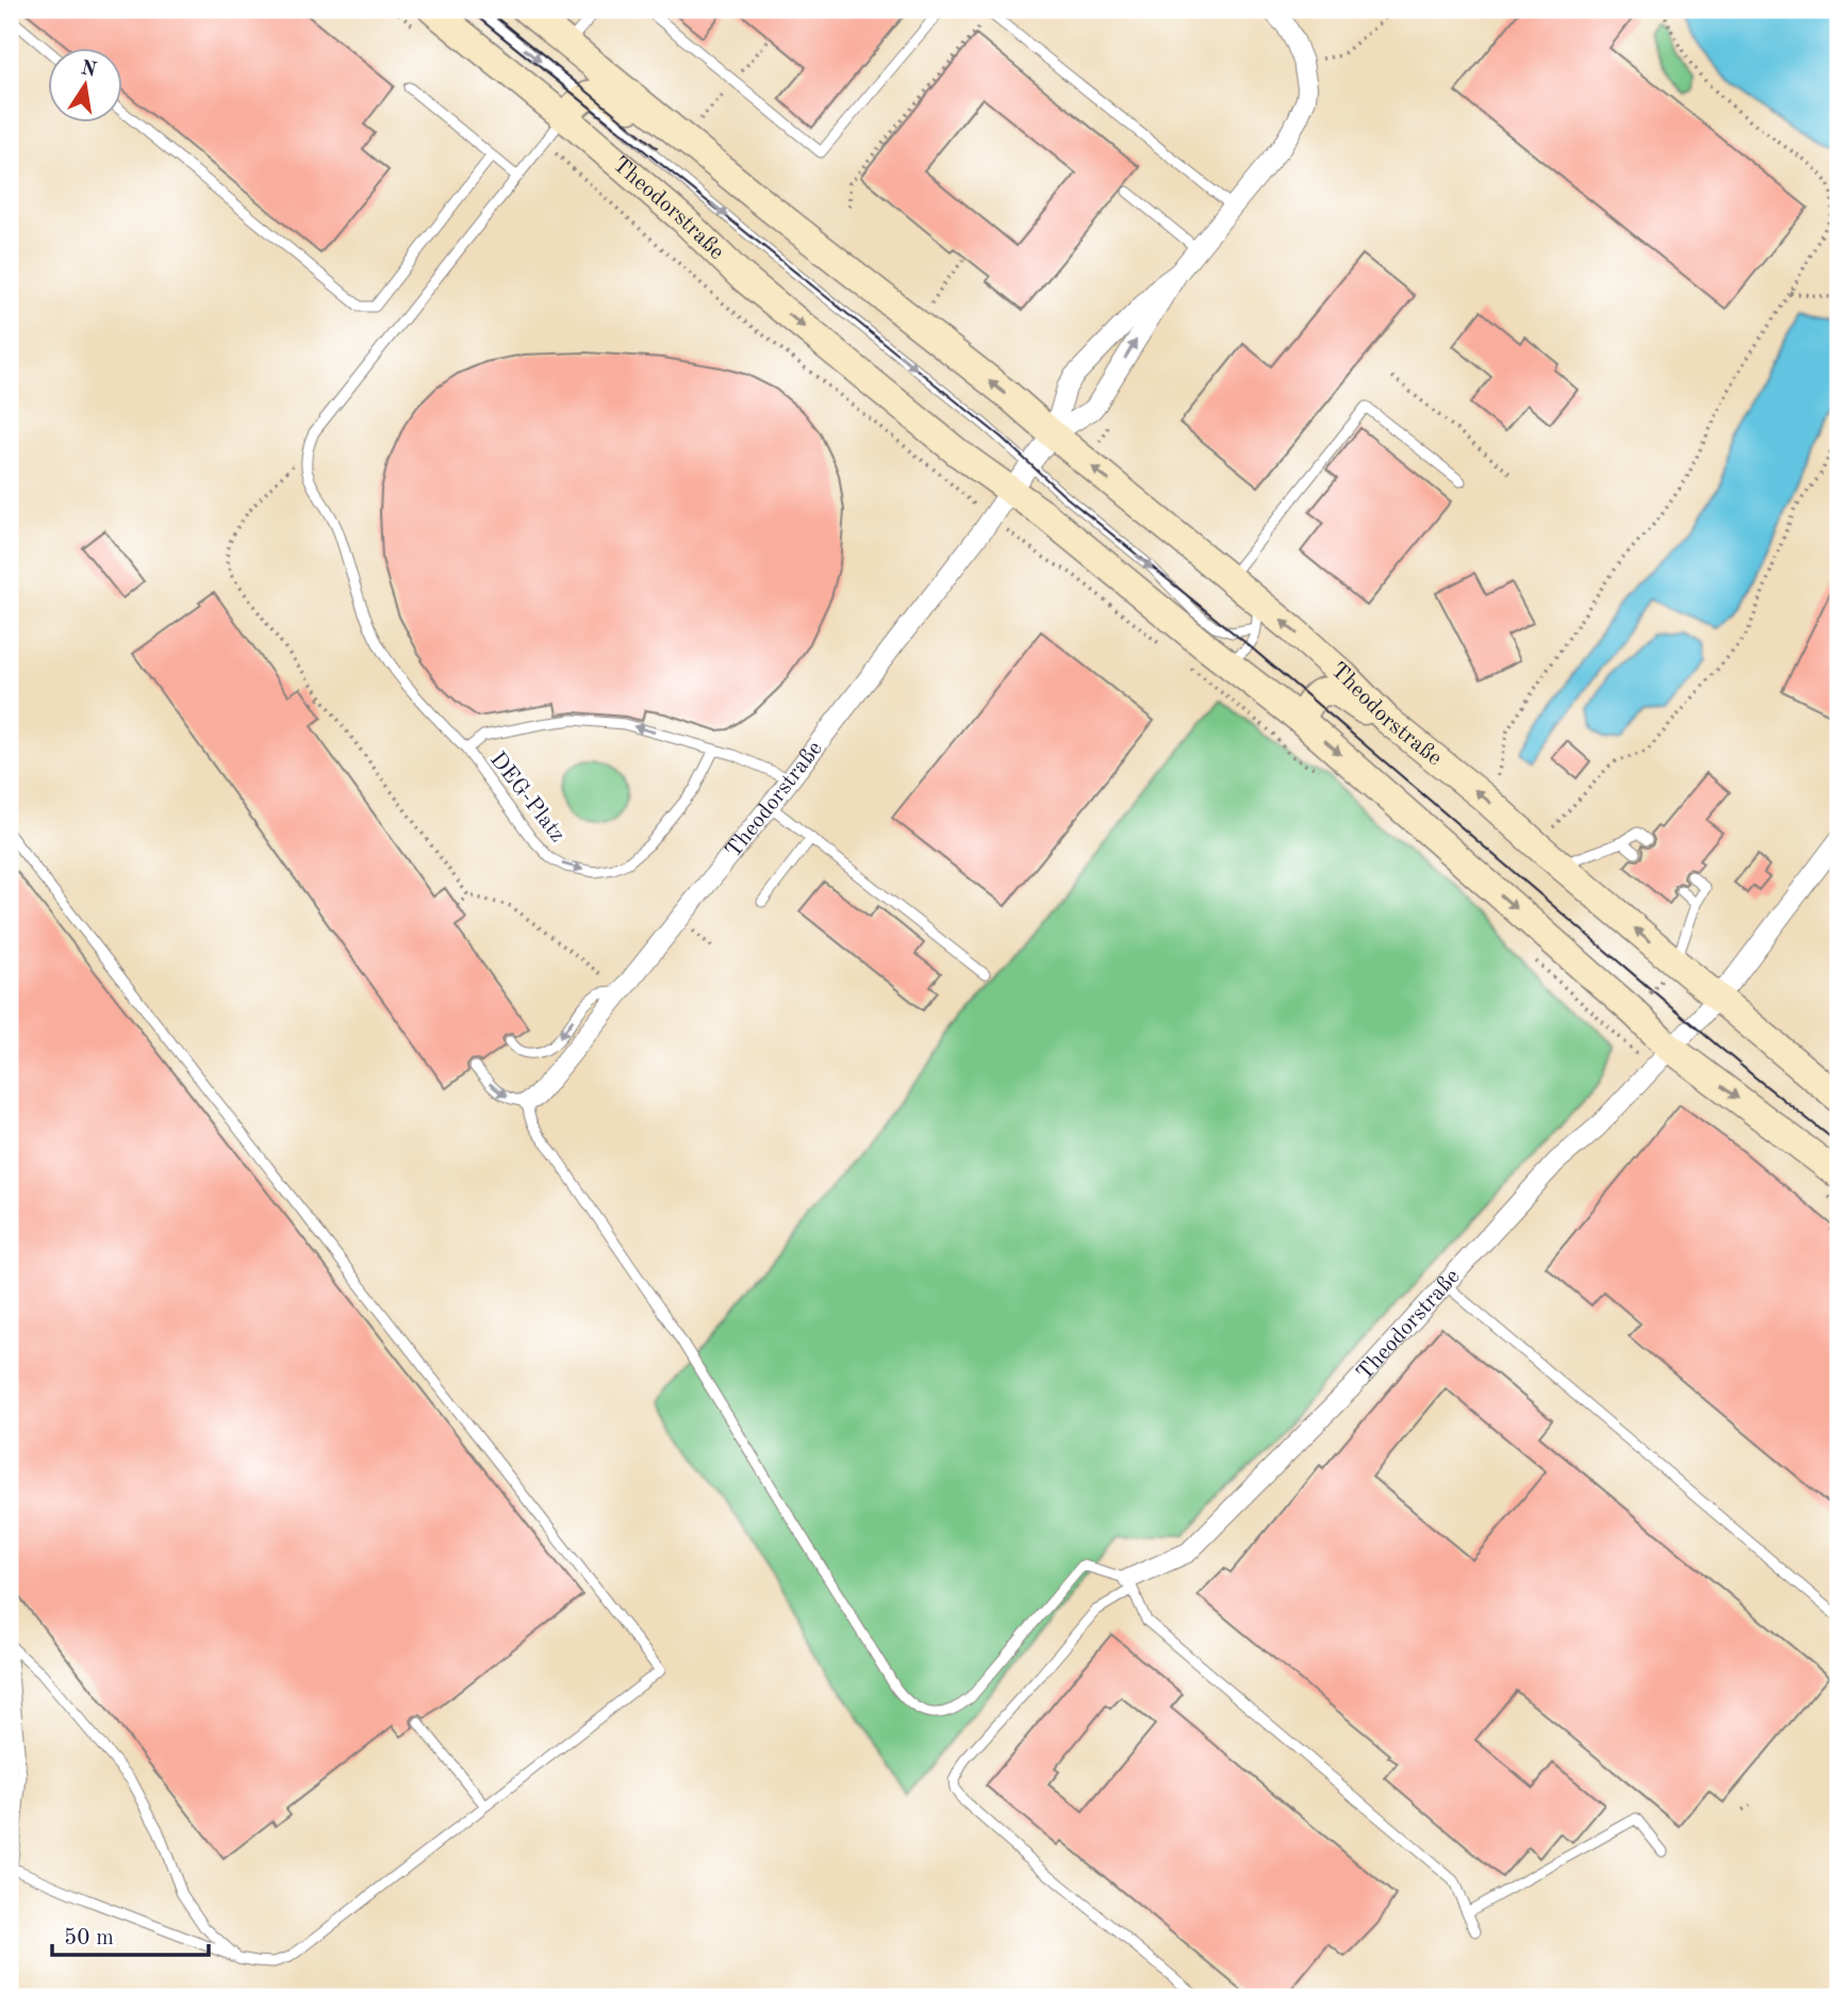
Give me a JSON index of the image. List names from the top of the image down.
{
  "streets": {
    "main road": ["Theodorstraße"],
    "lane": ["DEG-Platz"]
  },
  "crossings": [
    ["Theodorstraße", "DEG-Platz"]
  ],
  "scale_bar": "50 m",
  "north": "top"
}
